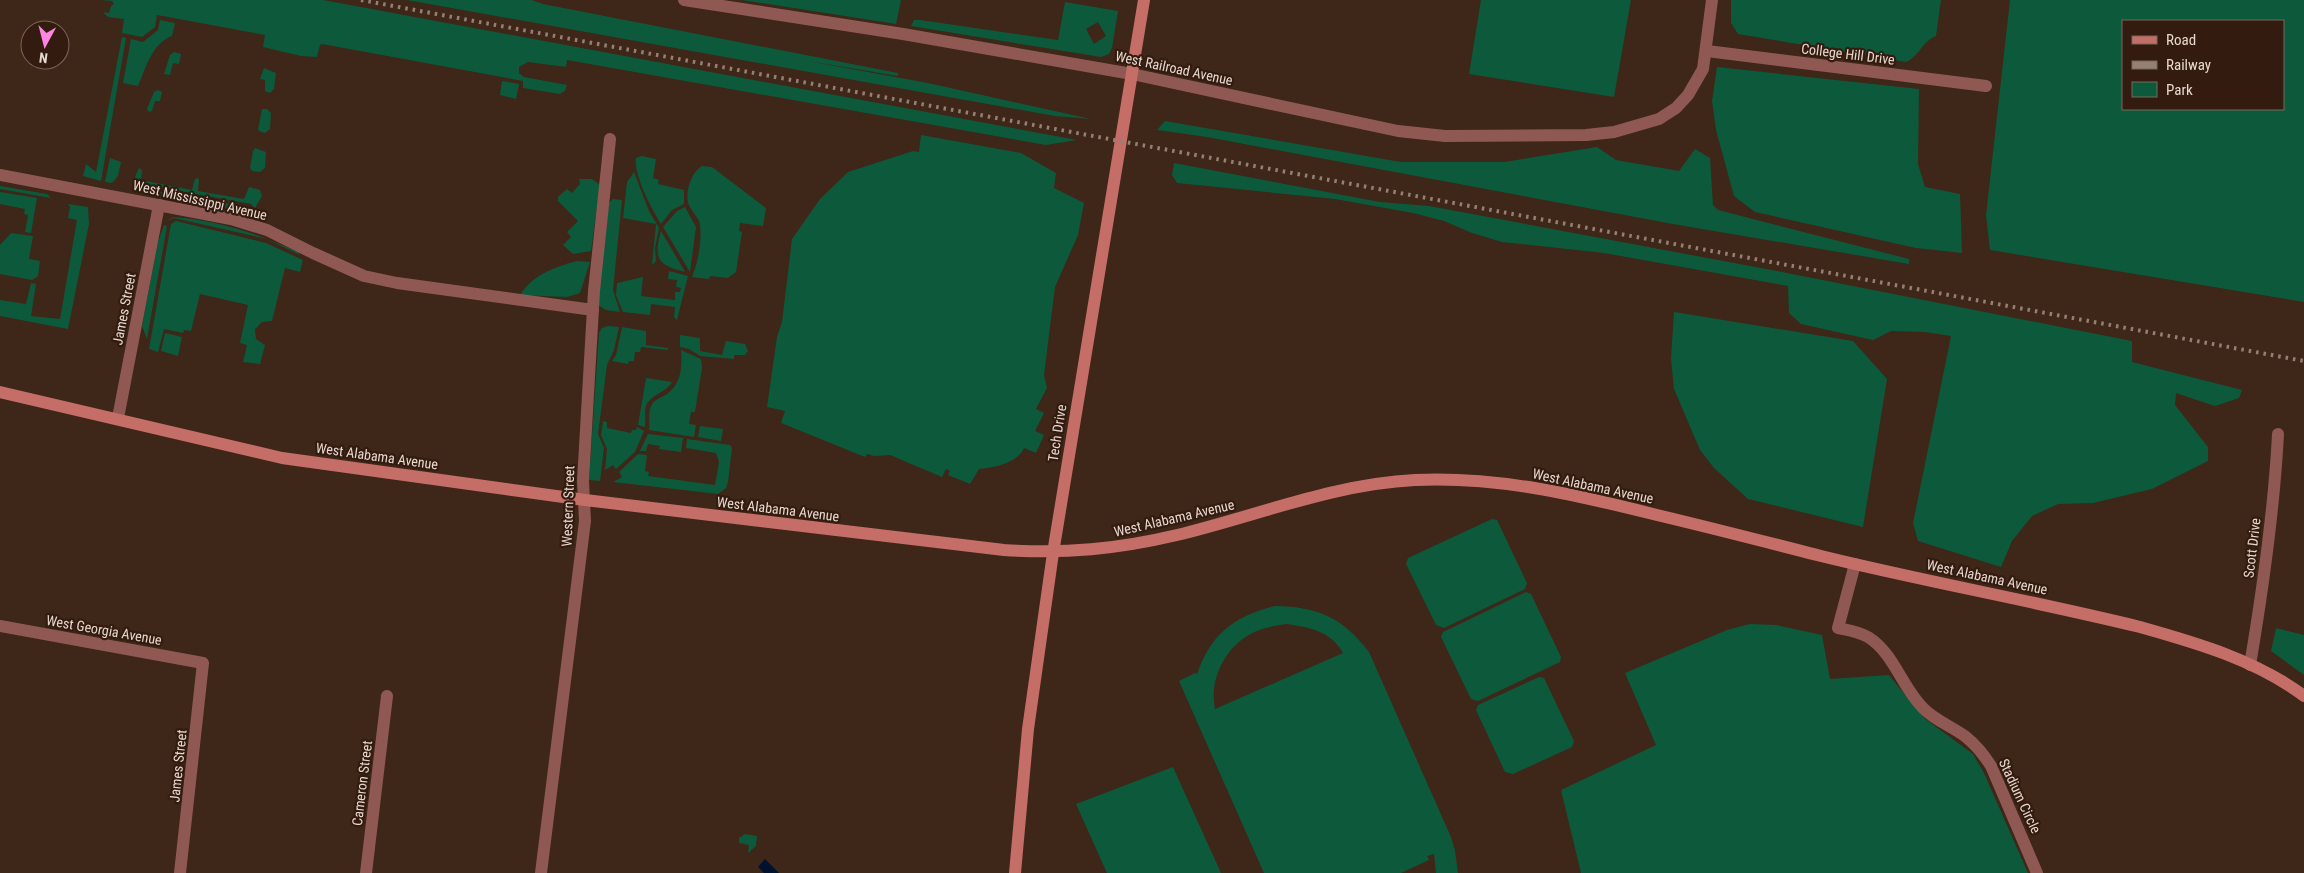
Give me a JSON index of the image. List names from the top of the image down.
{
  "streets": {
    "main road": ["Tech Drive", "West Alabama Avenue"],
    "street": [
      "College Hill Drive",
      "West Railroad Avenue",
      "West Mississippi Avenue",
      "James Street",
      "Western Street",
      "Scott Drive",
      "West Georgia Avenue",
      "Cameron Street",
      "Stadium Circle"
    ]
  },
  "crossings": [
    ["College Hill Drive", "West Railroad Avenue"],
    ["West Railroad Avenue", "Tech Drive"],
    ["West Mississippi Avenue", "James Street"],
    ["West Mississippi Avenue", "Western Street"],
    ["James Street", "West Alabama Avenue"],
    ["James Street", "West Georgia Avenue"],
    ["Tech Drive", "West Alabama Avenue"],
    ["West Alabama Avenue", "Western Street"],
    ["West Alabama Avenue", "Scott Drive"],
    ["West Alabama Avenue", "Stadium Circle"]
  ],
  "legend": ["Road", "Railway", "Park"],
  "north": "bottom"
}
